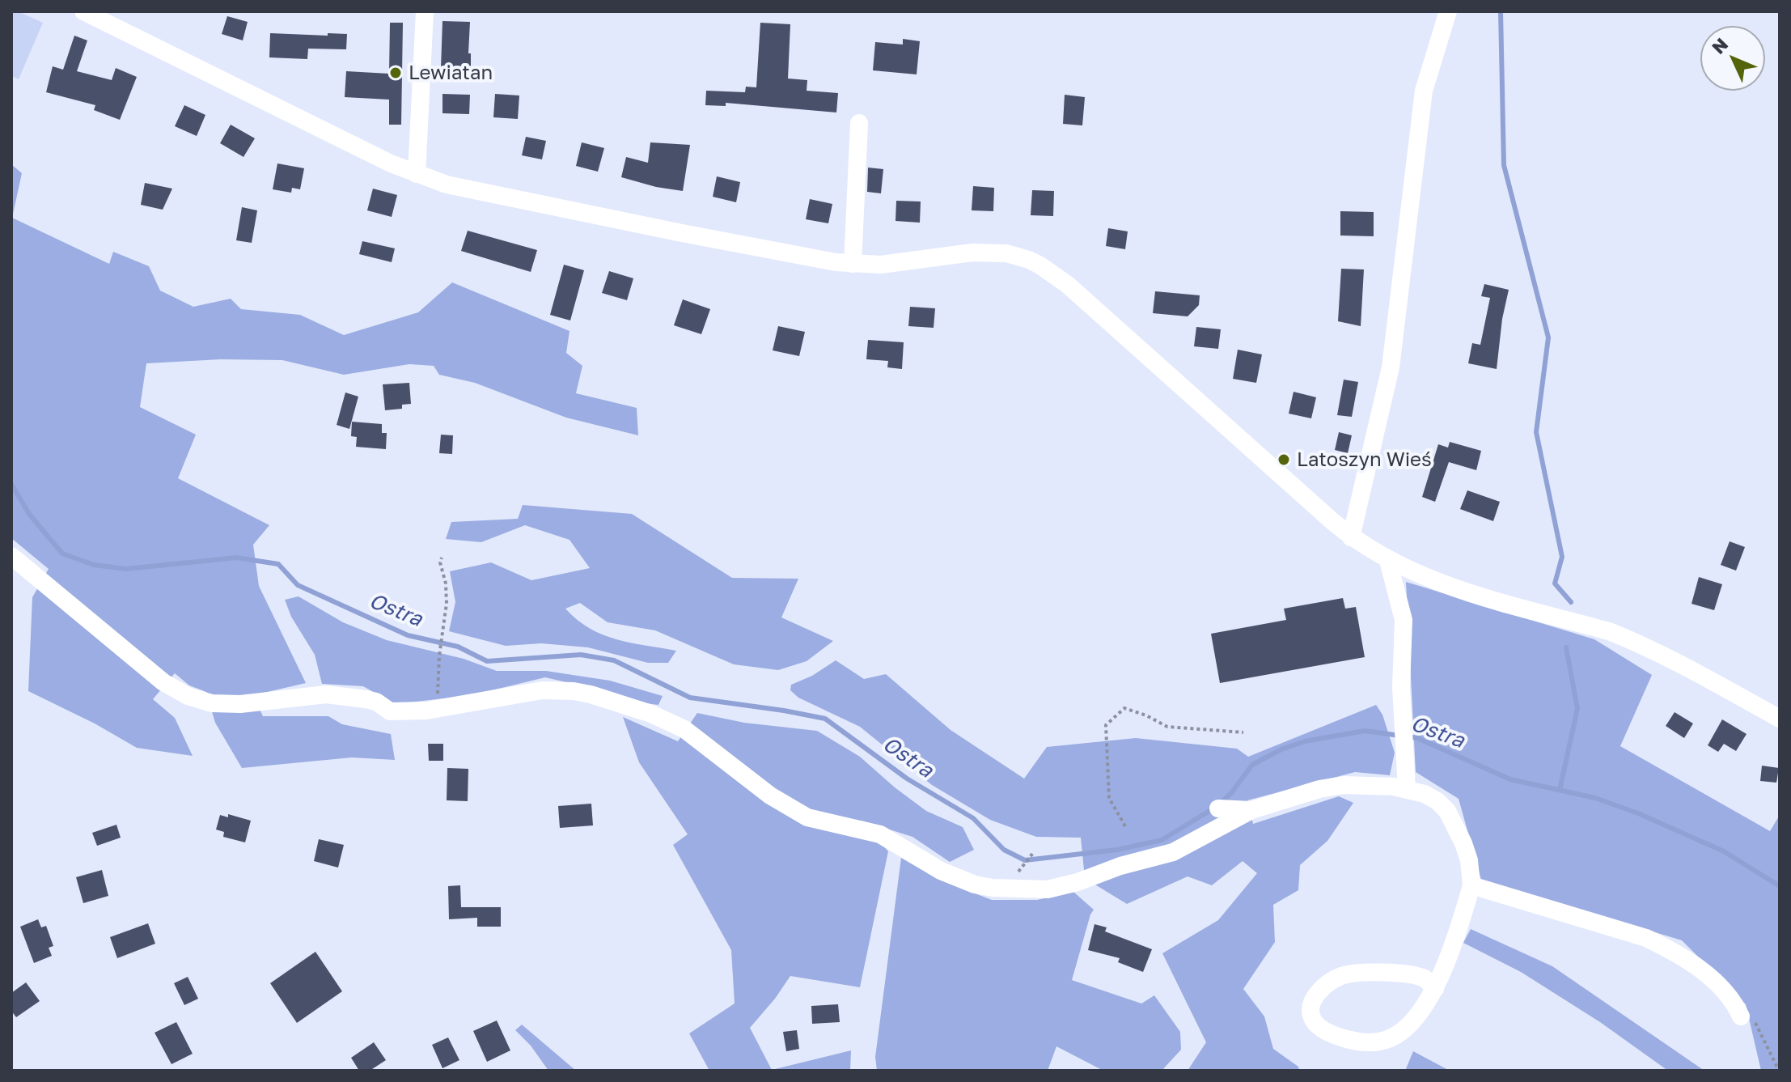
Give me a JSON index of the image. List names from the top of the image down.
{
  "water": ["Ostra"],
  "places": ["Lewiatan", "Latoszyn Wieś"],
  "north": "top left"
}
